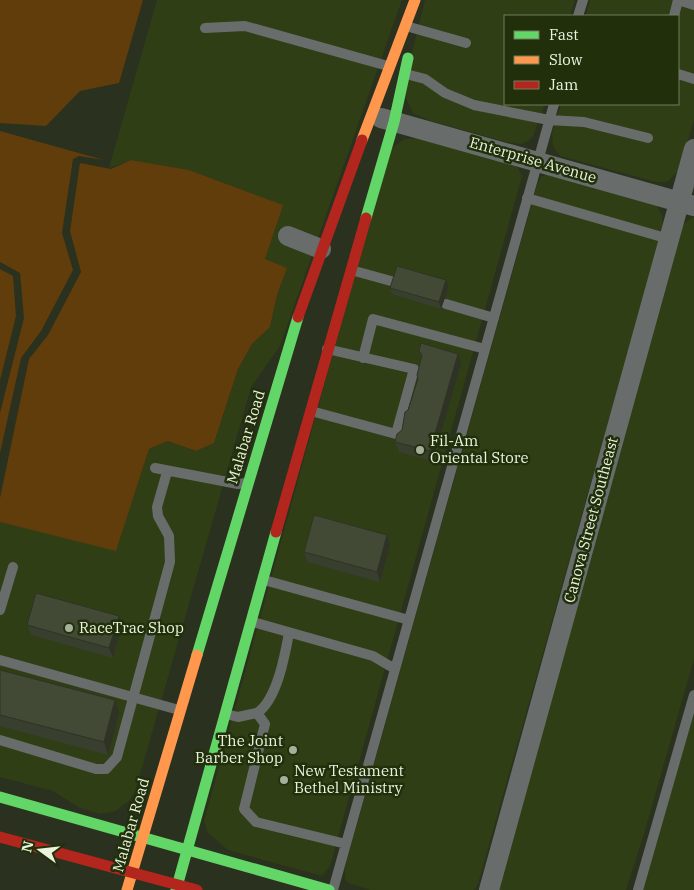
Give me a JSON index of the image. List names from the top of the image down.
{
  "streets": {
    "main road": ["Malabar Road"],
    "street": ["Enterprise Avenue", "Canova Street Southeast"]
  },
  "crossings": [
    ["Enterprise Avenue", "Malabar Road"],
    ["Enterprise Avenue", "Canova Street Southeast"]
  ],
  "places": [
    "Fil-Am Oriental Store",
    "RaceTrac Shop",
    "The Joint Barber Shop",
    "New Testament Bethel Ministry"
  ],
  "legend": ["Fast", "Slow", "Jam"],
  "north": "left"
}
